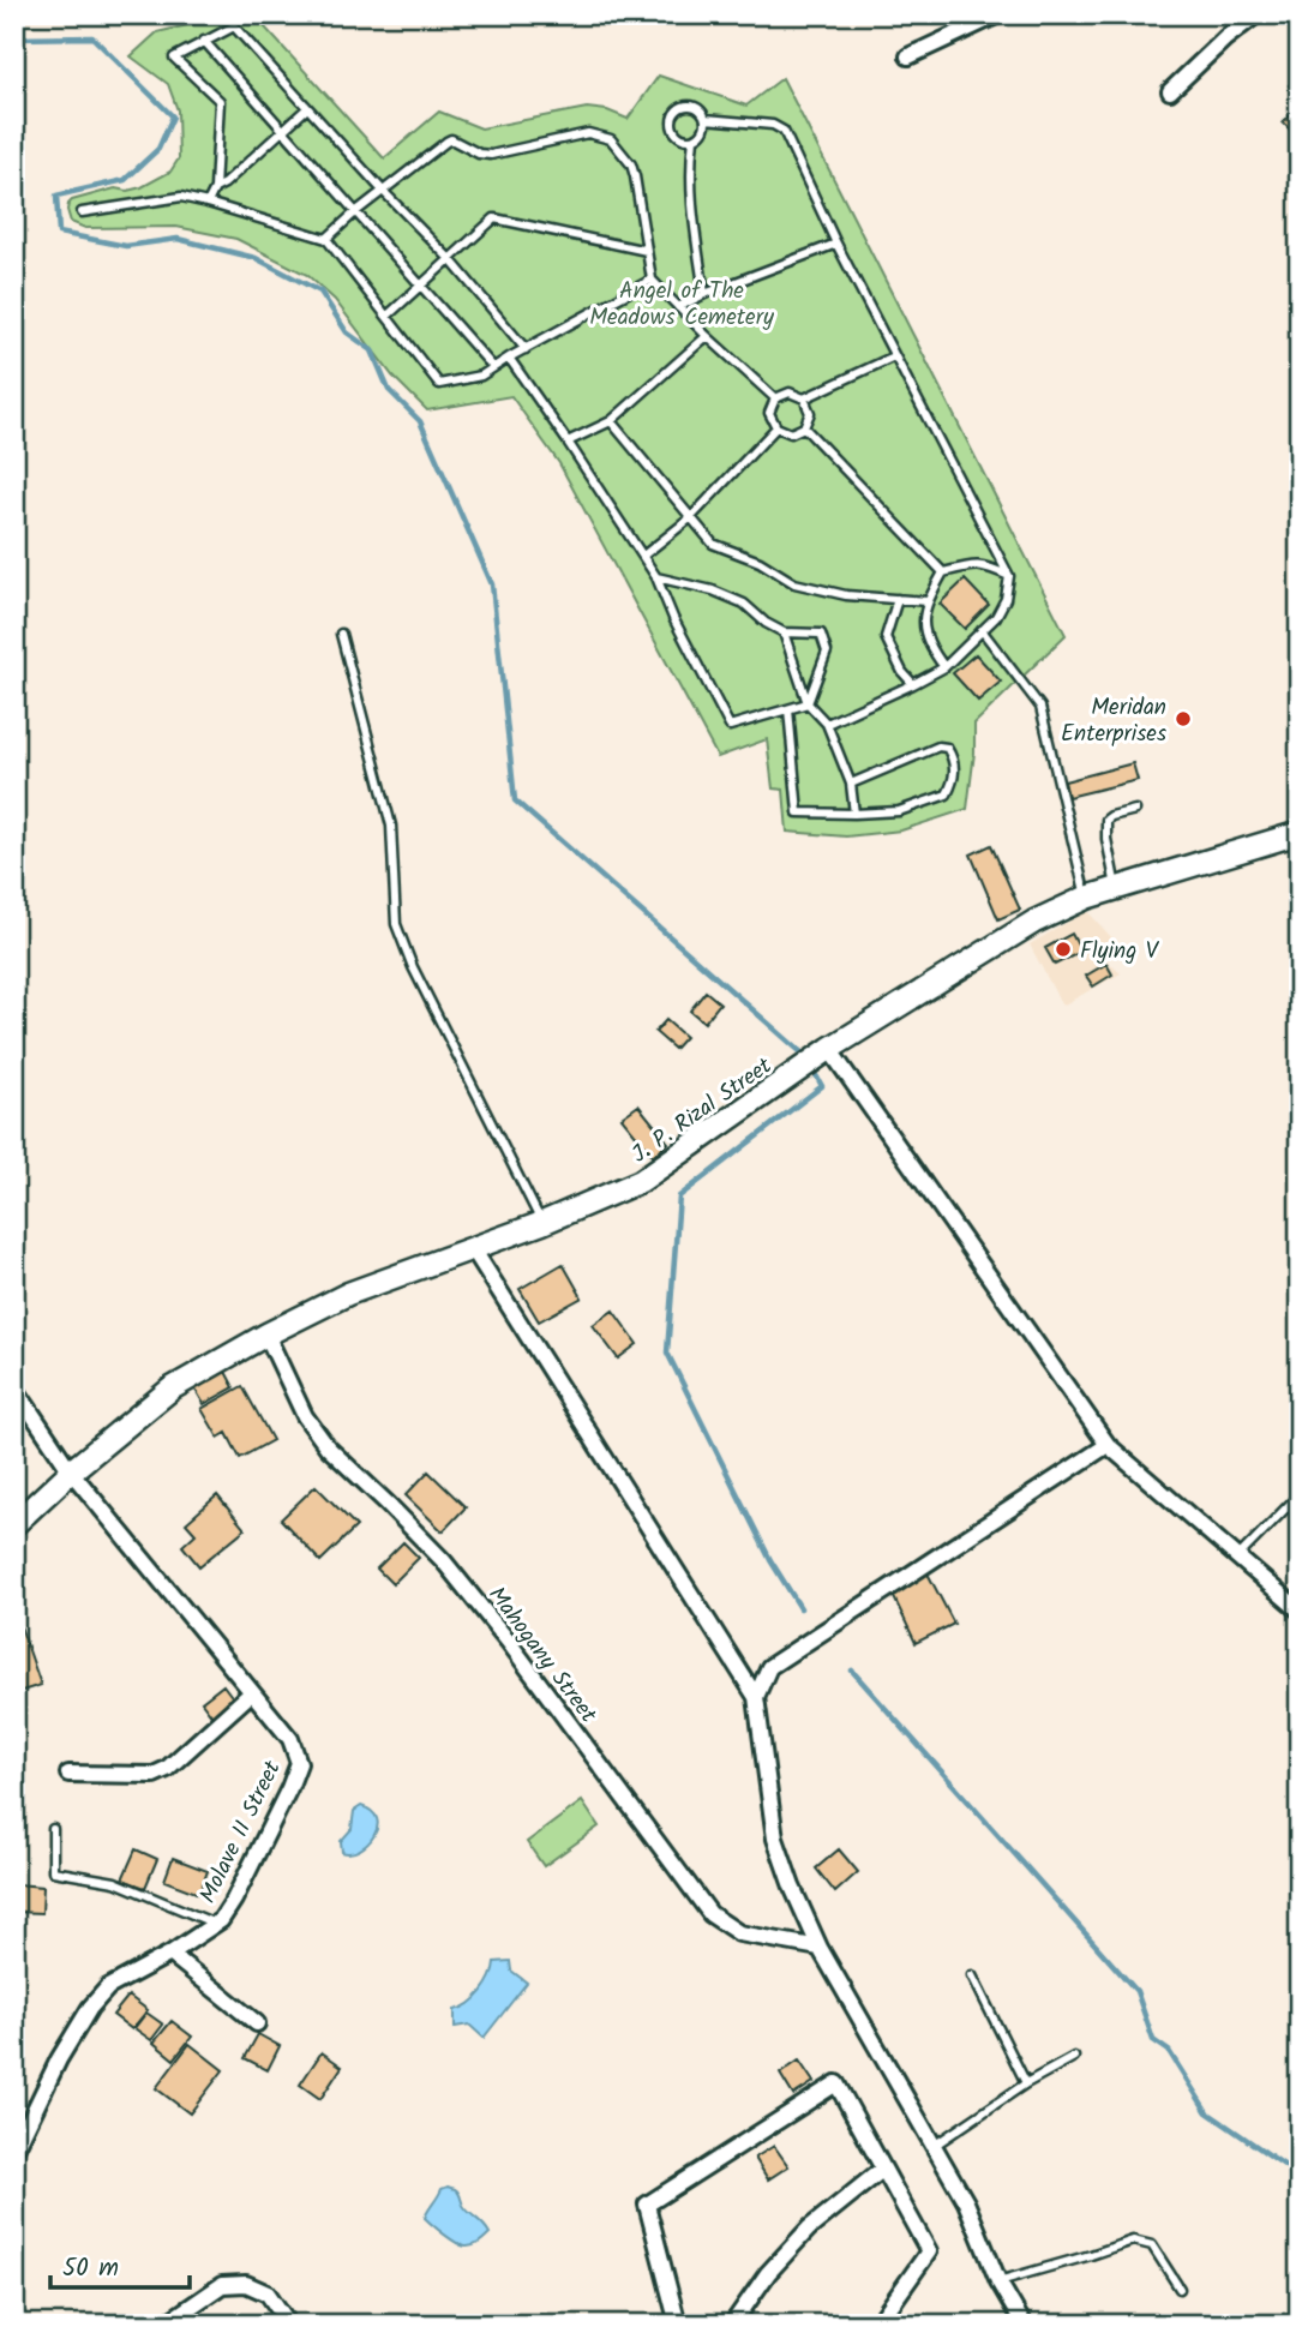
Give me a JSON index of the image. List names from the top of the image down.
{
  "streets": {
    "main road": ["J. P. Rizal Street"],
    "street": ["Mahogany Street", "Molave II Street"]
  },
  "crossings": [
    ["J. P. Rizal Street", "Mahogany Street"],
    ["J. P. Rizal Street", "Molave II Street"]
  ],
  "parks": ["Angel of The Meadows Cemetery"],
  "places": ["Meridan Enterprises", "Flying V"],
  "scale_bar": "50 m"
}
